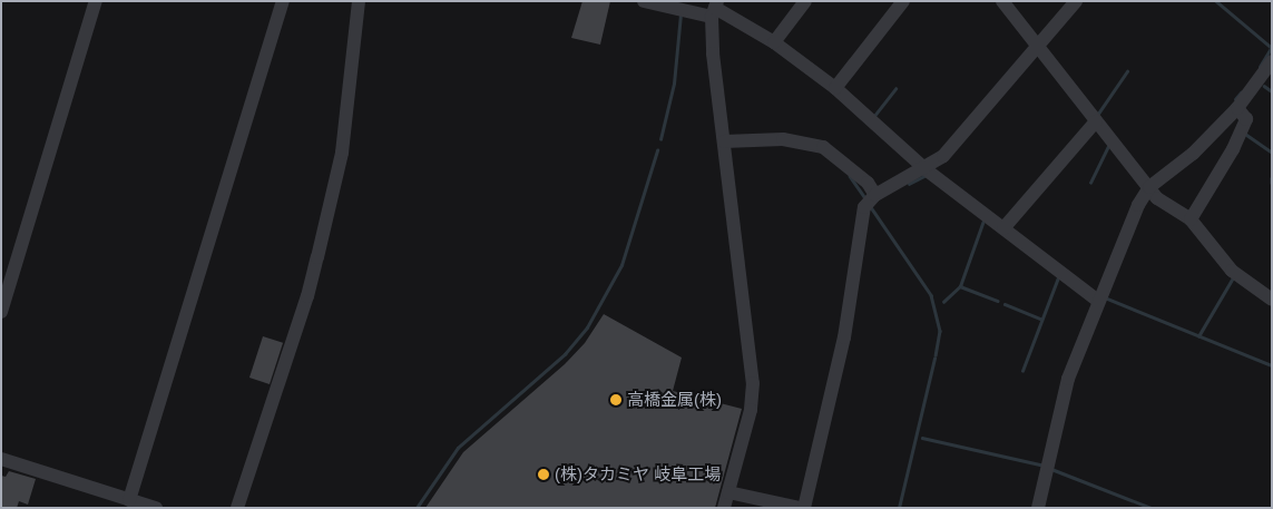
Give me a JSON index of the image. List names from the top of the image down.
{
  "places": ["高橋金属(株)", "(株)タカミヤ 岐阜工場"]
}
